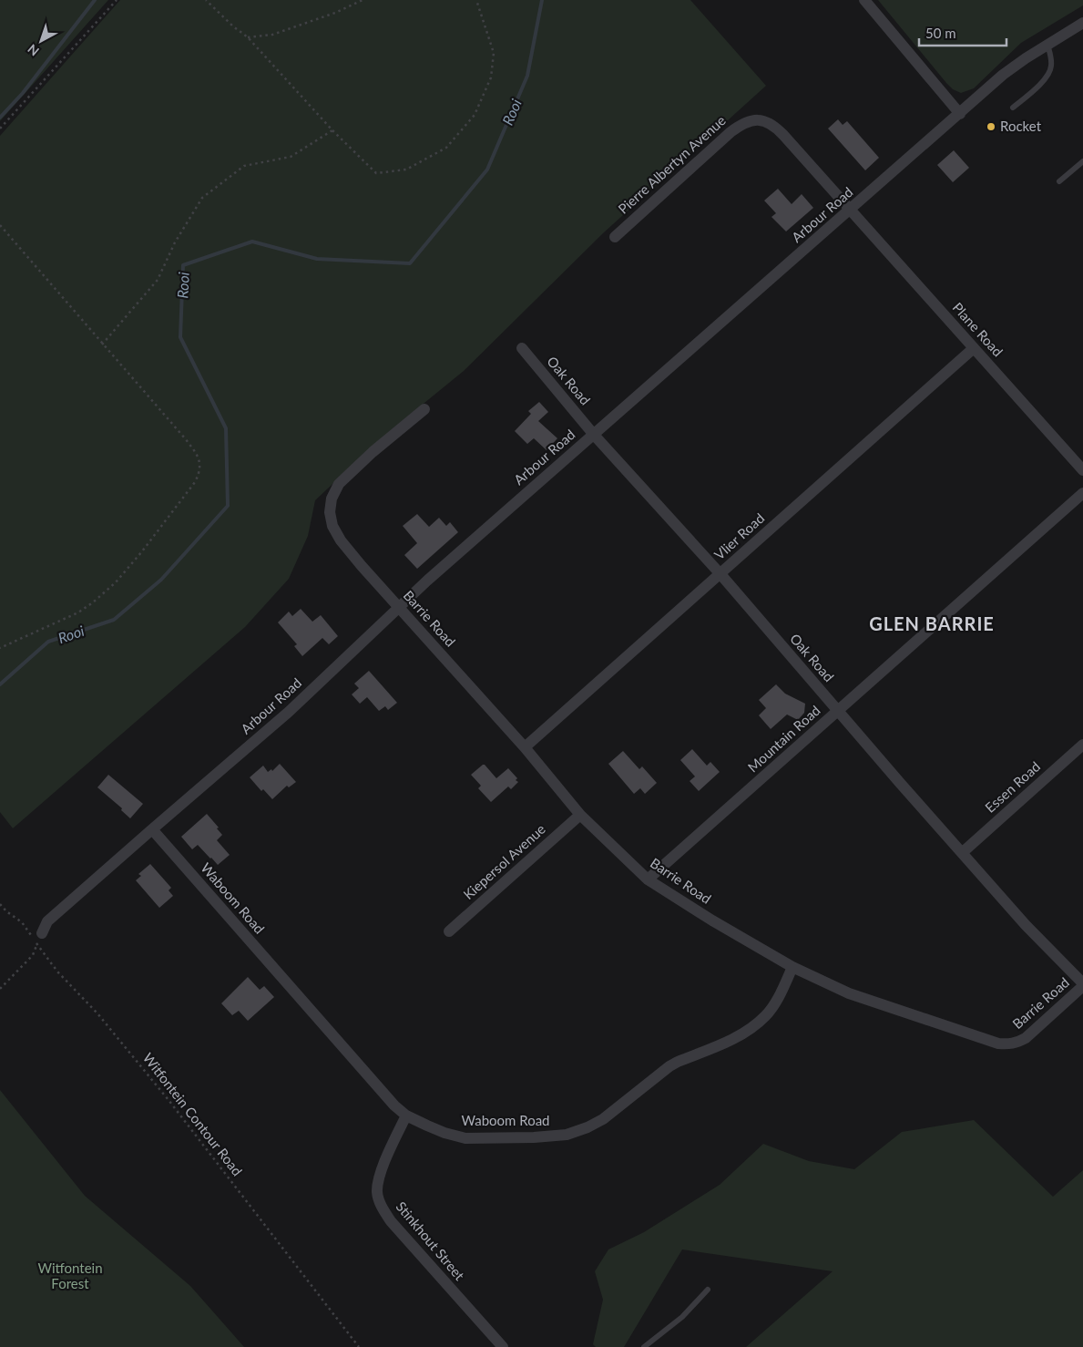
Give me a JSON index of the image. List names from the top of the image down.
{
  "streets": {
    "street": [
      "Pierre Albertyn Avenue",
      "Arbour Road",
      "Plane Road",
      "Oak Road",
      "Vlier Road",
      "Barrie Road",
      "Mountain Road",
      "Essen Road",
      "Kiepersol Avenue",
      "Waboom Road",
      "Stinkhout Street"
    ],
    "path": ["Witfontein Contour Road"]
  },
  "crossings": [
    ["Pierre Albertyn Avenue", "Arbour Road"],
    ["Pierre Albertyn Avenue", "Plane Road"],
    ["Arbour Road", "Plane Road"],
    ["Arbour Road", "Oak Road"],
    ["Arbour Road", "Barrie Road"],
    ["Arbour Road", "Waboom Road"],
    ["Arbour Road", "Witfontein Contour Road"],
    ["Plane Road", "Vlier Road"],
    ["Oak Road", "Vlier Road"],
    ["Oak Road", "Barrie Road"],
    ["Oak Road", "Mountain Road"],
    ["Oak Road", "Essen Road"],
    ["Vlier Road", "Barrie Road"],
    ["Barrie Road", "Mountain Road"],
    ["Barrie Road", "Kiepersol Avenue"],
    ["Barrie Road", "Waboom Road"],
    ["Waboom Road", "Stinkhout Street"]
  ],
  "districts": ["GLEN BARRIE"],
  "water": ["Rooi"],
  "parks": ["Witfontein Forest"],
  "places": ["Rocket"],
  "scale_bar": "50 m",
  "north": "bottom left"
}
